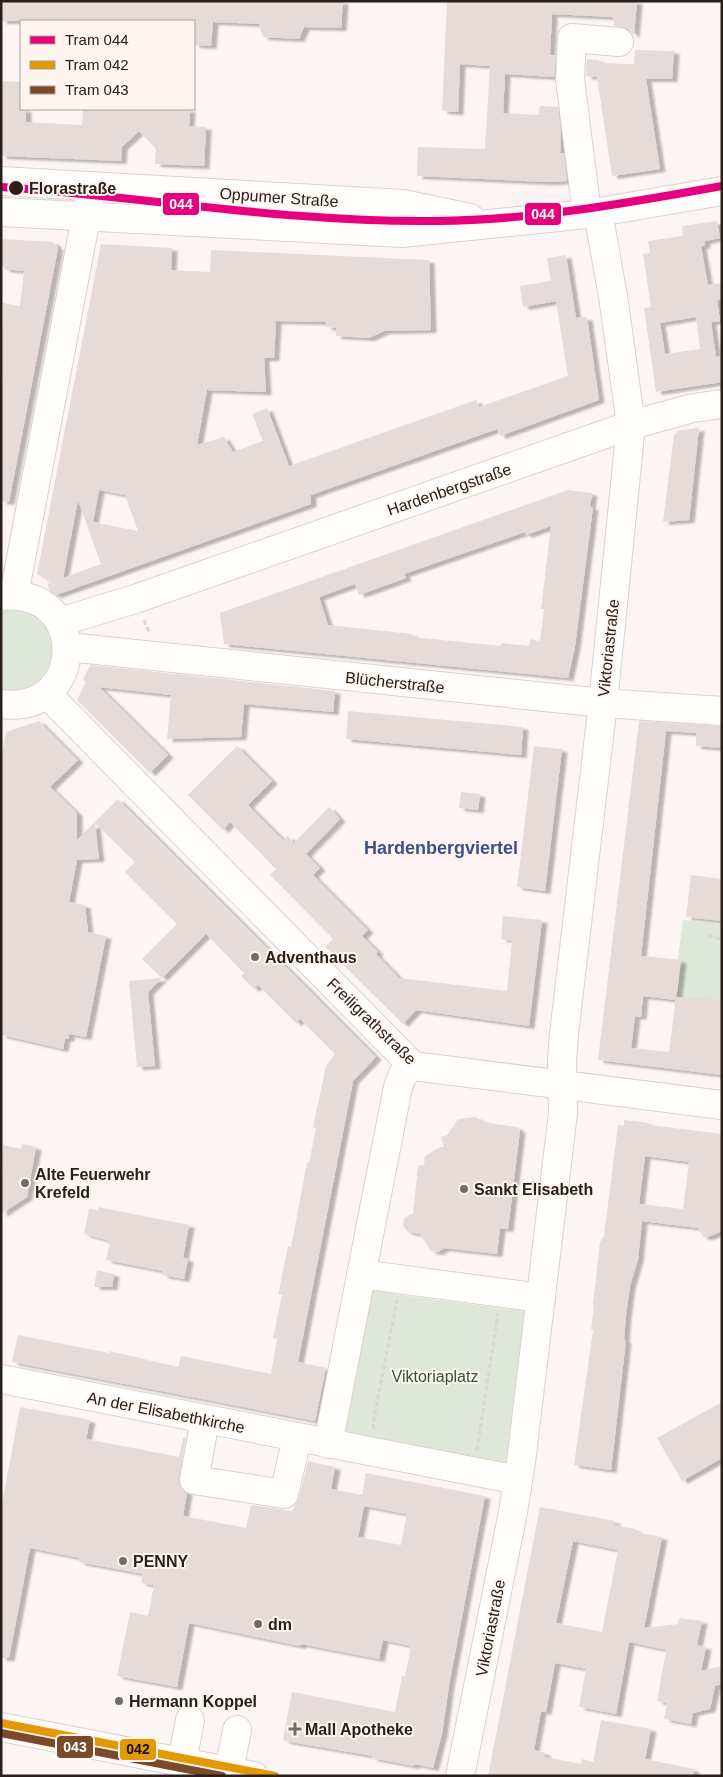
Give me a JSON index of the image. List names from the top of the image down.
{
  "streets": {
    "street": [
      "Oppumer Straße",
      "Hardenbergstraße",
      "Viktoriastraße",
      "Blücherstraße",
      "Freiligrathstraße",
      "An der Elisabethkirche"
    ]
  },
  "crossings": [
    ["Oppumer Straße", "Viktoriastraße"],
    ["Hardenbergstraße", "Viktoriastraße"],
    ["Hardenbergstraße", "Blücherstraße"],
    ["Viktoriastraße", "Blücherstraße"],
    ["Viktoriastraße", "Freiligrathstraße"]
  ],
  "districts": ["Hardenbergviertel"],
  "parks": ["Viktoriaplatz"],
  "places": {
    "other": [
      "Florastraße",
      "Adventhaus",
      "Alte Feuerwehr Krefeld",
      "Sankt Elisabeth",
      "PENNY",
      "dm",
      "Hermann Koppel"
    ],
    "health": ["Mall Apotheke"]
  },
  "lines": ["tram line 044", "tram line 042", "tram line 043"],
  "legend": ["Tram 044", "Tram 042", "Tram 043"]
}
